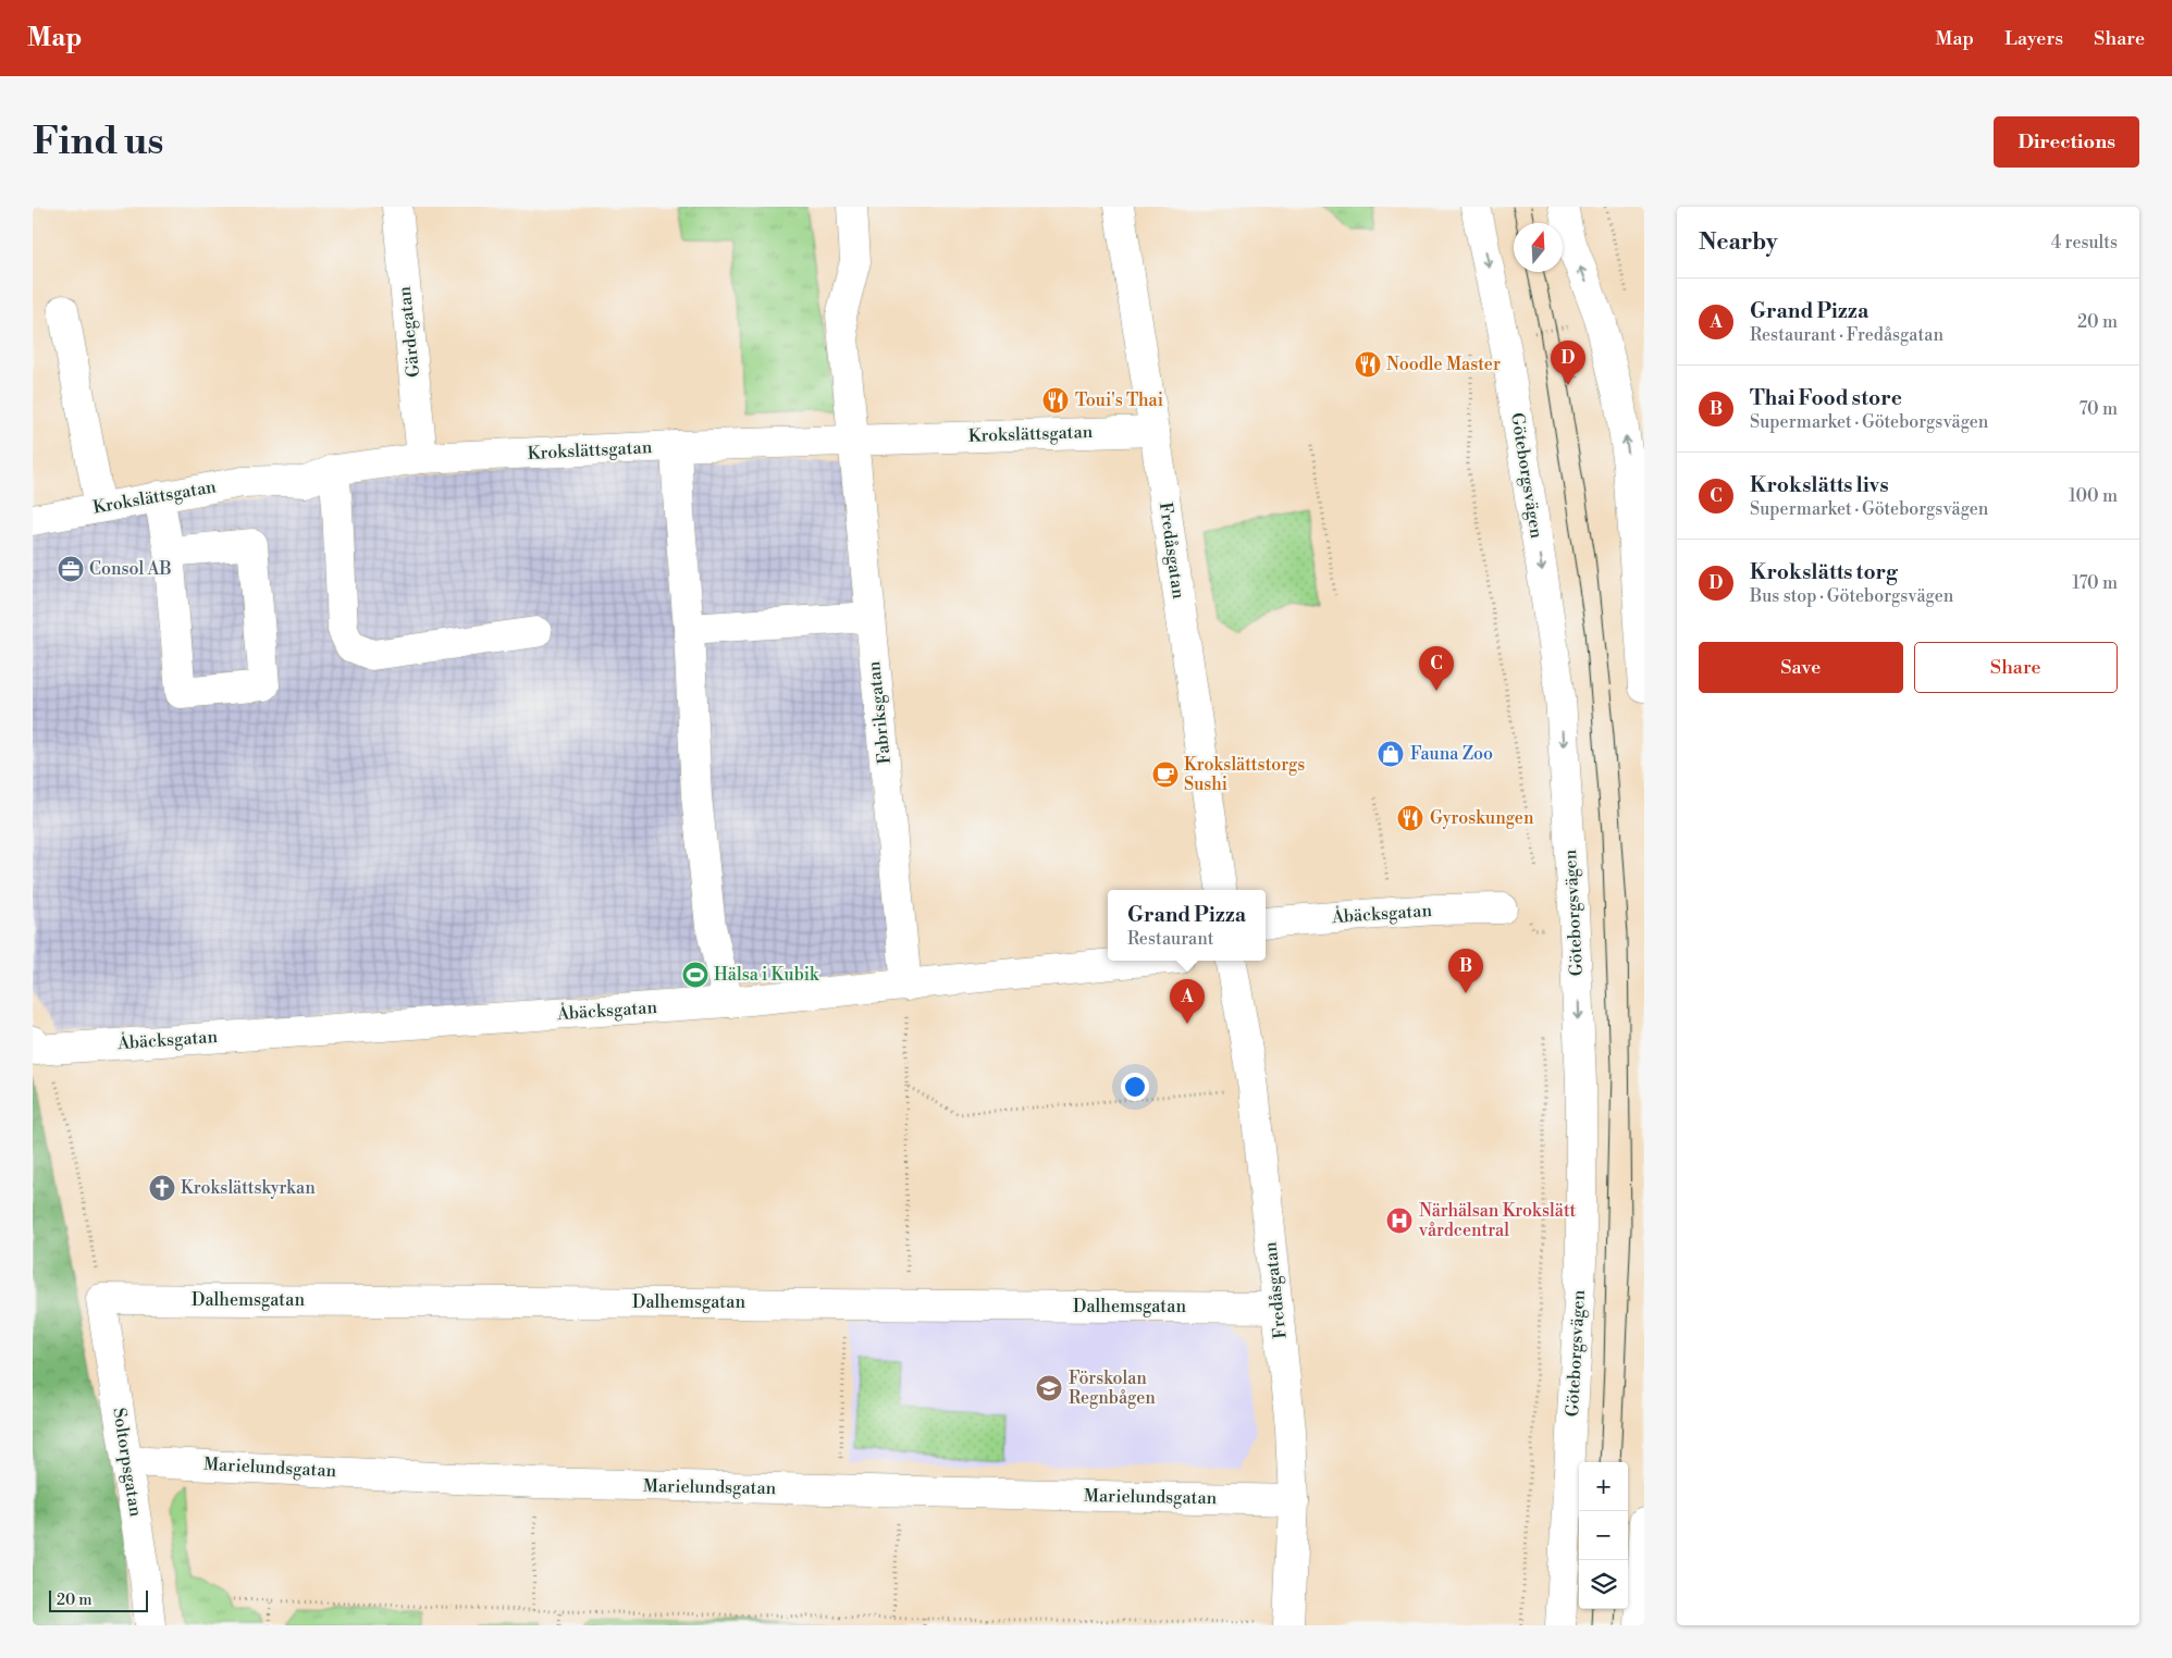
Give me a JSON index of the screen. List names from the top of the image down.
{
  "streets": {
    "street": [
      "Gärdegatan",
      "Krokslättsgatan",
      "Göteborgsvägen",
      "Fredåsgatan",
      "Fabriksgatan",
      "Åbäcksgatan",
      "Dalhemsgatan",
      "Soltorpsgatan",
      "Marielundsgatan"
    ]
  },
  "crossings": [
    ["Gärdegatan", "Krokslättsgatan"],
    ["Krokslättsgatan", "Fredåsgatan"],
    ["Krokslättsgatan", "Fabriksgatan"],
    ["Fredåsgatan", "Dalhemsgatan"],
    ["Fredåsgatan", "Marielundsgatan"],
    ["Fabriksgatan", "Åbäcksgatan"],
    ["Dalhemsgatan", "Soltorpsgatan"],
    ["Soltorpsgatan", "Marielundsgatan"]
  ],
  "places": {
    "restaurant": ["Noodle Master", "Toui's Thai", "Gyroskungen"],
    "office": ["Consol AB"],
    "shop": ["Fauna Zoo"],
    "cafe": ["Krokslättstorgs Sushi"],
    "sports": ["Hälsa i Kubik"],
    "church": ["Krokslättskyrkan"],
    "hospital": ["Närhälsan Krokslätt vårdcentral"],
    "school or university": ["Förskolan Regnbågen"]
  },
  "scale_bar": "20 m",
  "north": "top",
  "page": {
    "header": "Map",
    "nav": ["Map", "Layers", "Share"],
    "buttons": [
      "Directions",
      ["Save", "Share"]
    ],
    "title": "Find us",
    "heading": ["Nearby", "4 results"],
    "list": [
      {
        "mark": "A",
        "name": "Grand Pizza",
        "note": "Restaurant · Fredåsgatan",
        "value": "20 m"
      },
      {
        "mark": "B",
        "name": "Thai Food store",
        "note": "Supermarket · Göteborgsvägen",
        "value": "70 m"
      },
      {
        "mark": "C",
        "name": "Krokslätts livs",
        "note": "Supermarket · Göteborgsvägen",
        "value": "100 m"
      },
      {
        "mark": "D",
        "name": "Krokslätts torg",
        "note": "Bus stop · Göteborgsvägen",
        "value": "170 m"
      }
    ],
    "pins": [
      "D",
      "C",
      "B",
      "A"
    ],
    "popup": ["Grand Pizza", "Restaurant"],
    "map_buttons": ["+", "−"],
    "scale": "20 m"
  }
}
